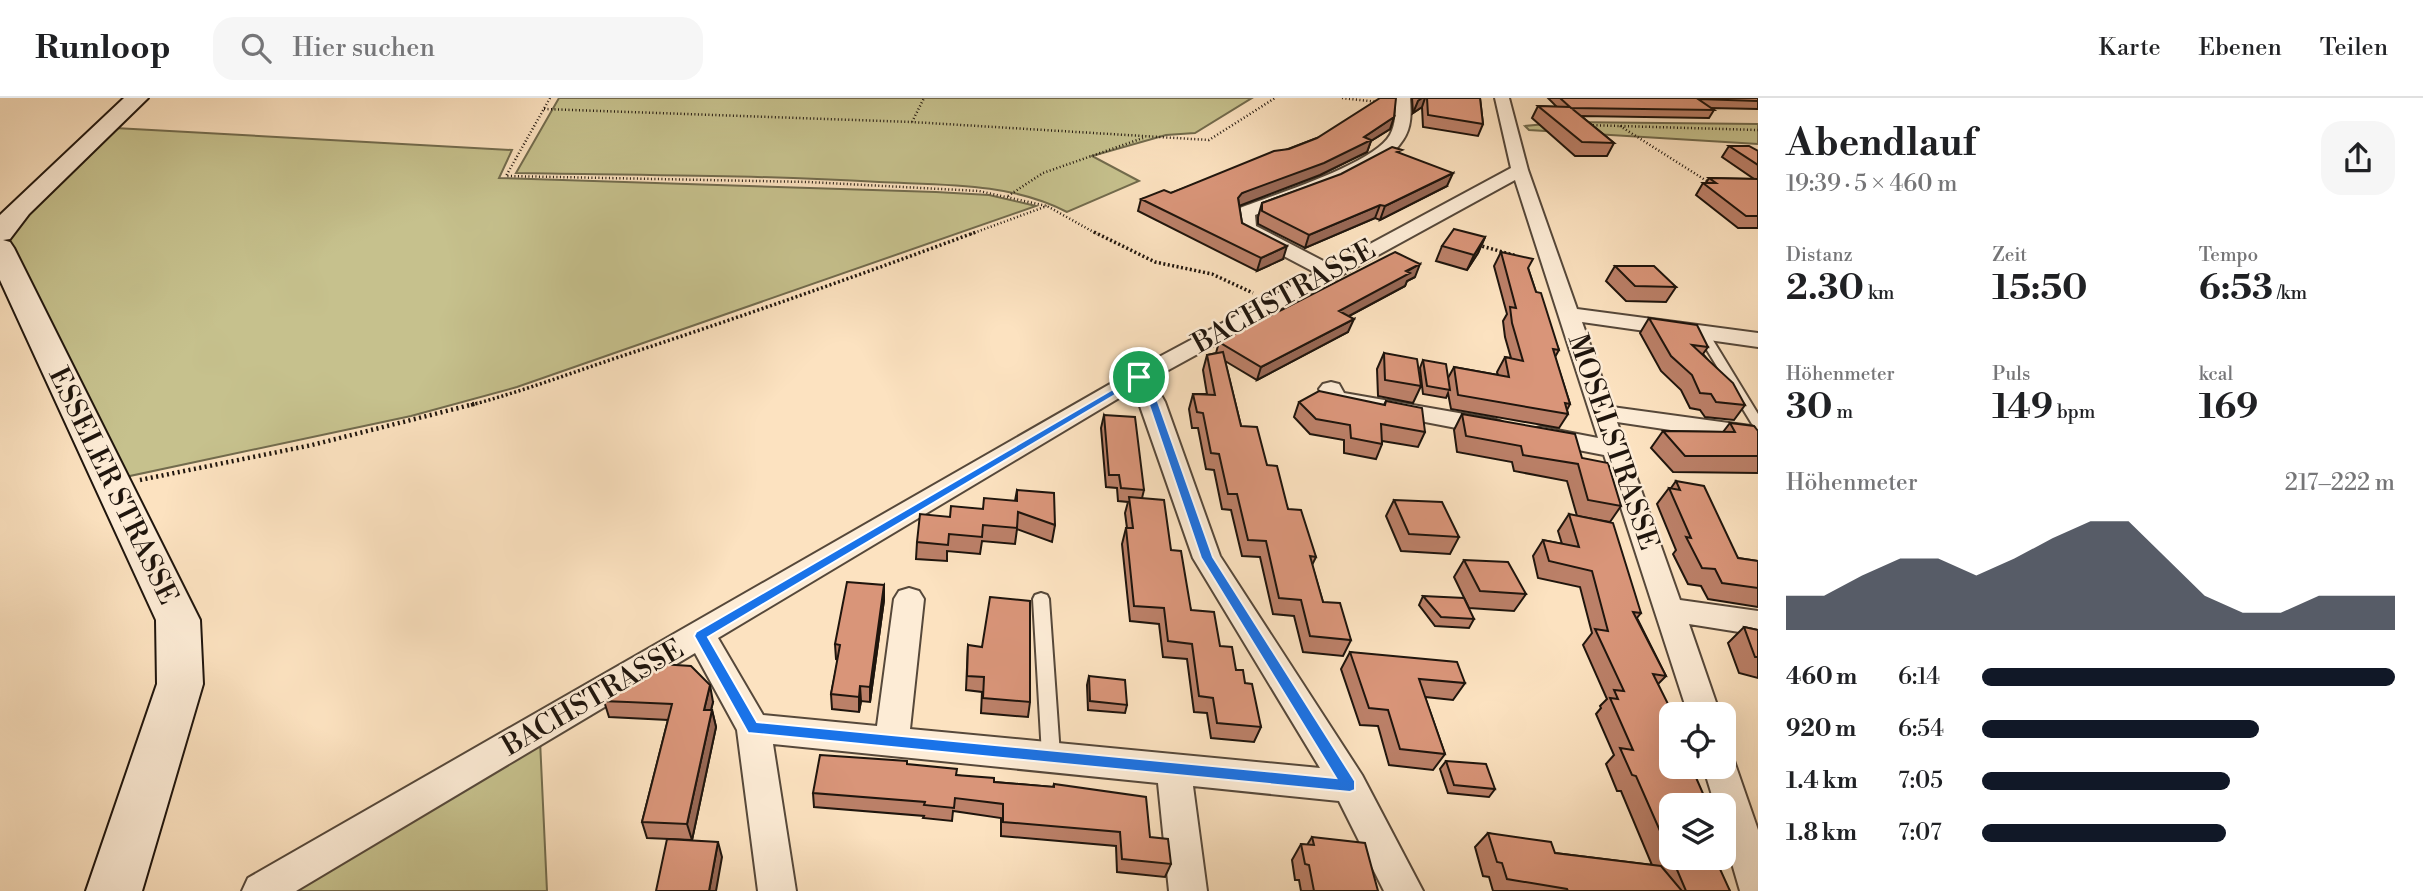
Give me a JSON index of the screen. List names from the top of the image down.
{
  "streets": {
    "main road": ["ESSELER STRASSE"],
    "street": ["BACHSTRASSE", "MOSELSTRASSE"]
  },
  "crossings": [
    ["BACHSTRASSE", "MOSELSTRASSE"]
  ],
  "page": {
    "header": "Runloop",
    "search": "Hier suchen",
    "nav": ["Karte", "Ebenen", "Teilen"],
    "heading": ["Abendlauf", "19:39 · 5 × 460 m"],
    "stats": [
      ["Distanz", "2.30 km"],
      ["Zeit", "15:50"],
      ["Tempo", "6:53 /km"],
      ["Höhenmeter", "30 m"],
      ["Puls", "149 bpm"],
      ["kcal", "169"]
    ],
    "chart": ["Höhenmeter", "217–222 m"],
    "list": [
      {
        "name": "460 m",
        "note": "6:14"
      },
      {
        "name": "920 m",
        "note": "6:54"
      },
      {
        "name": "1.4 km",
        "note": "7:05"
      },
      {
        "name": "1.8 km",
        "note": "7:07"
      }
    ]
  }
}
